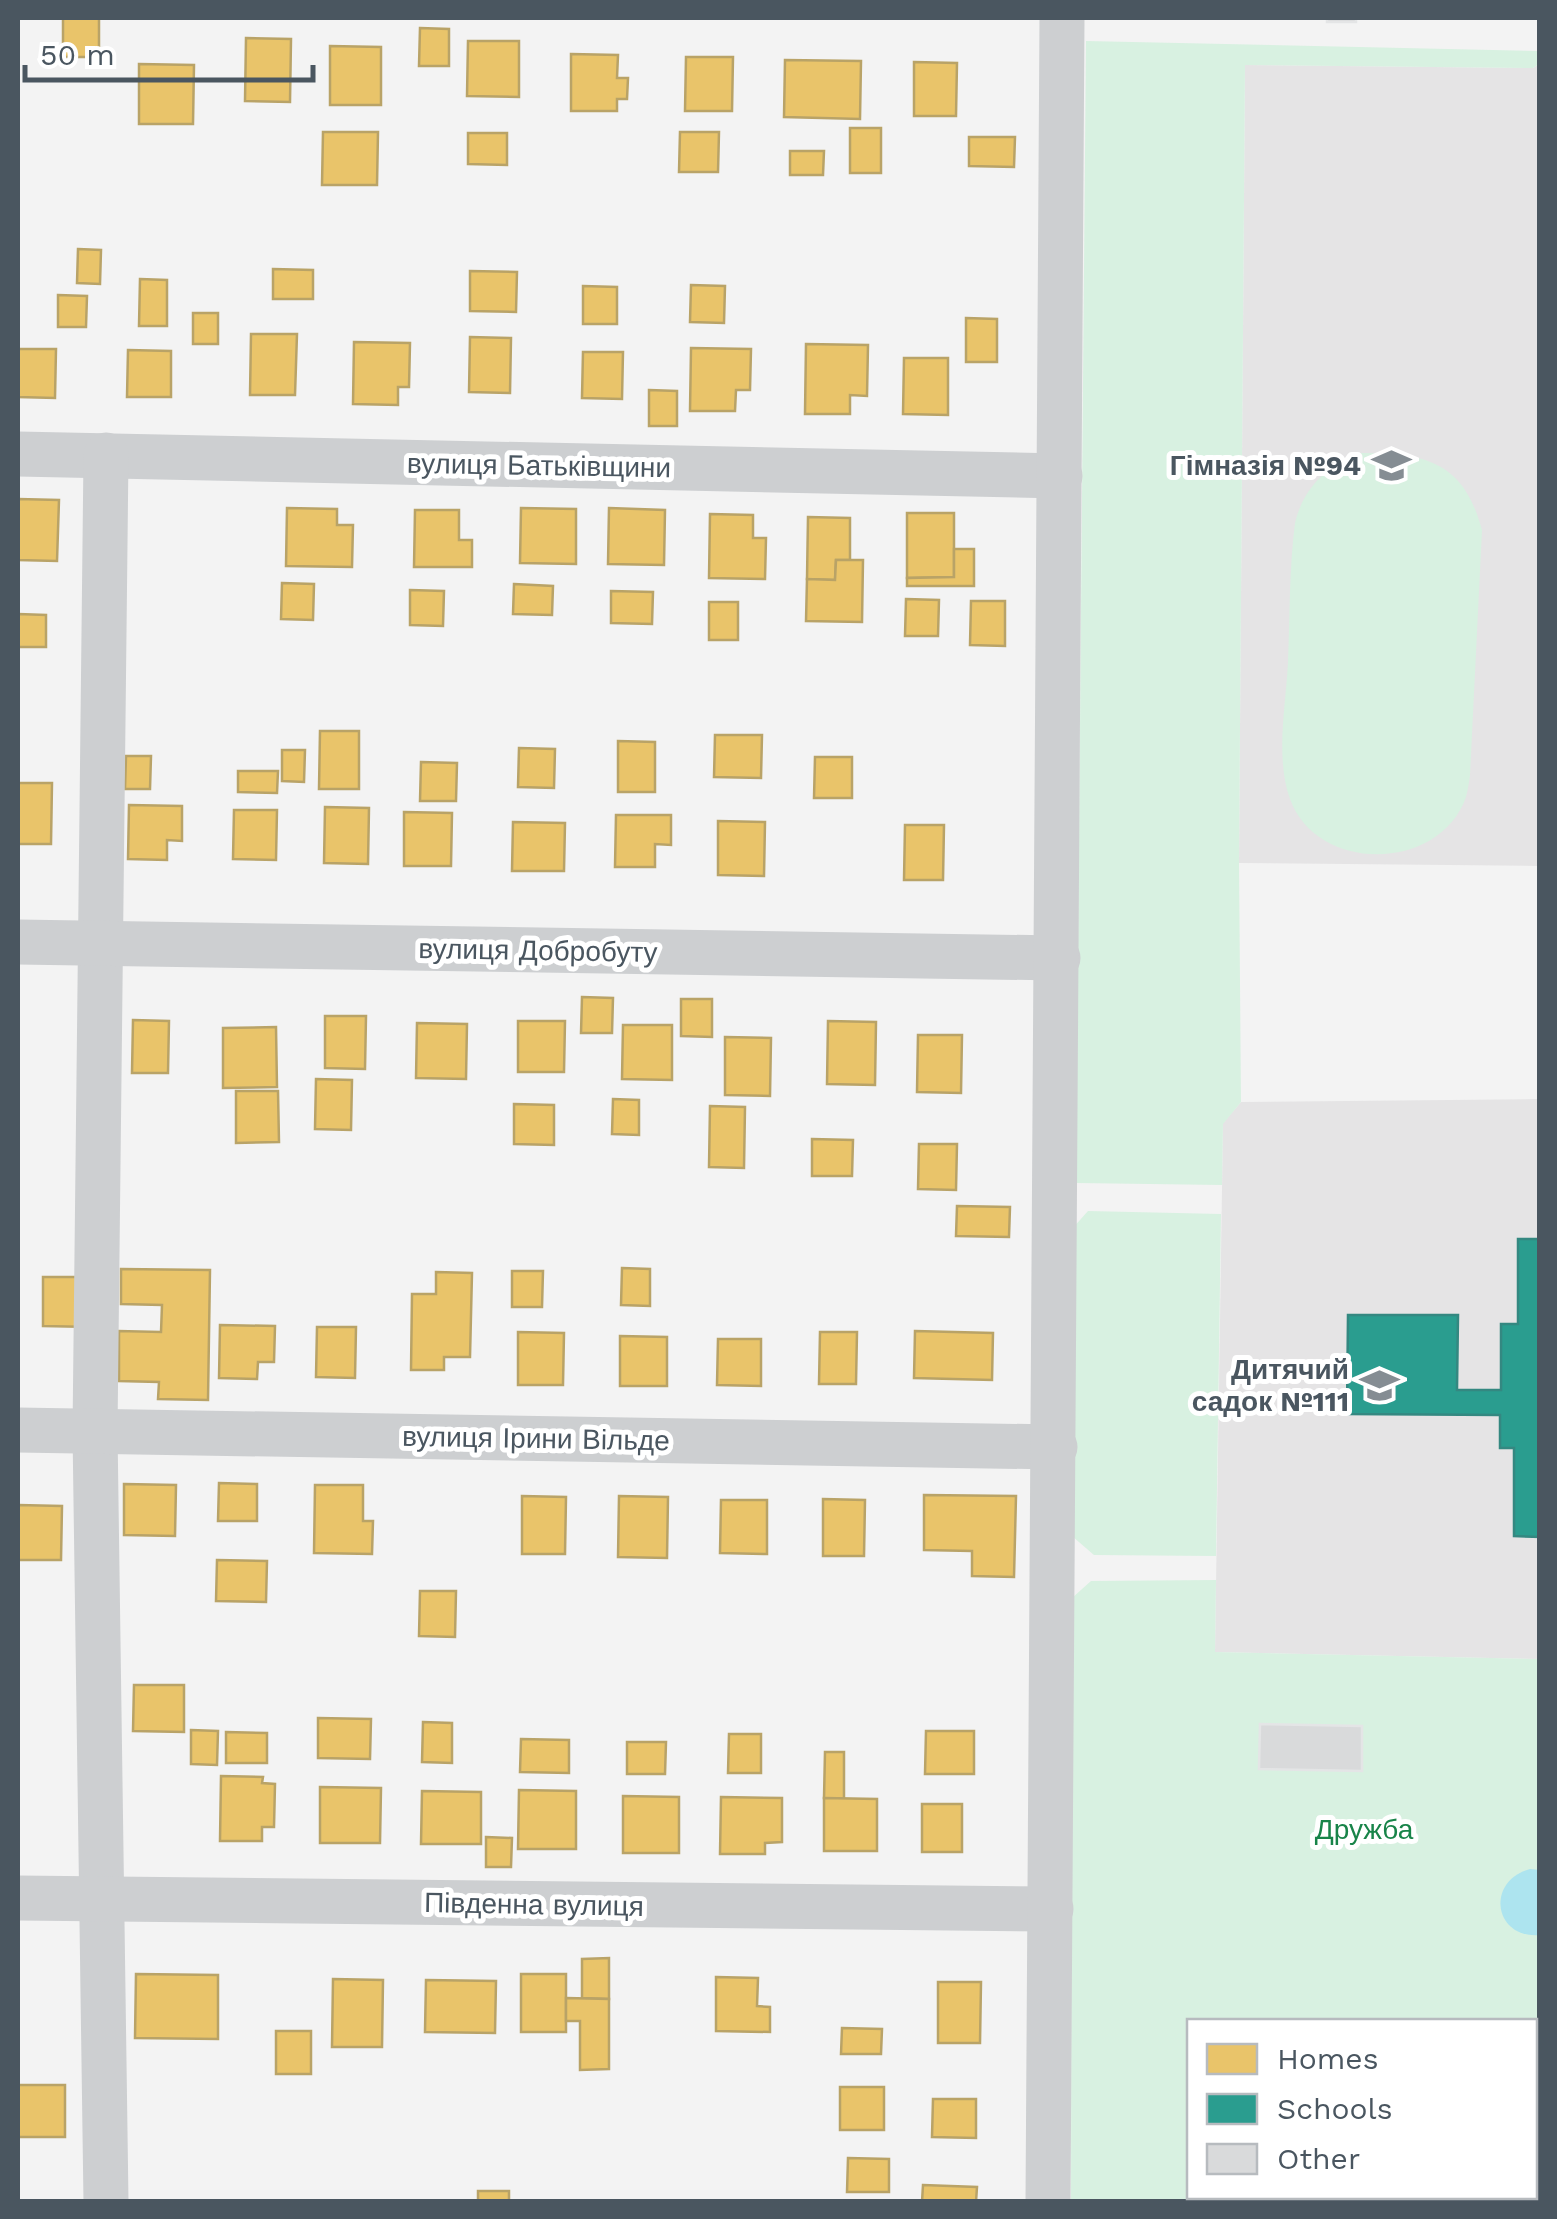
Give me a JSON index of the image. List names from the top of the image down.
{
  "streets": {
    "street": [
      "вулиця Батьківщини",
      "вулиця Добробуту",
      "вулиця Ірини Вільде",
      "Південна вулиця"
    ]
  },
  "parks": ["Дружба"],
  "places": {
    "school or university": ["Гімназія №94", "Дитячий садок №111"]
  },
  "legend": ["Homes", "Schools", "Other"],
  "scale_bar": "50 m"
}
